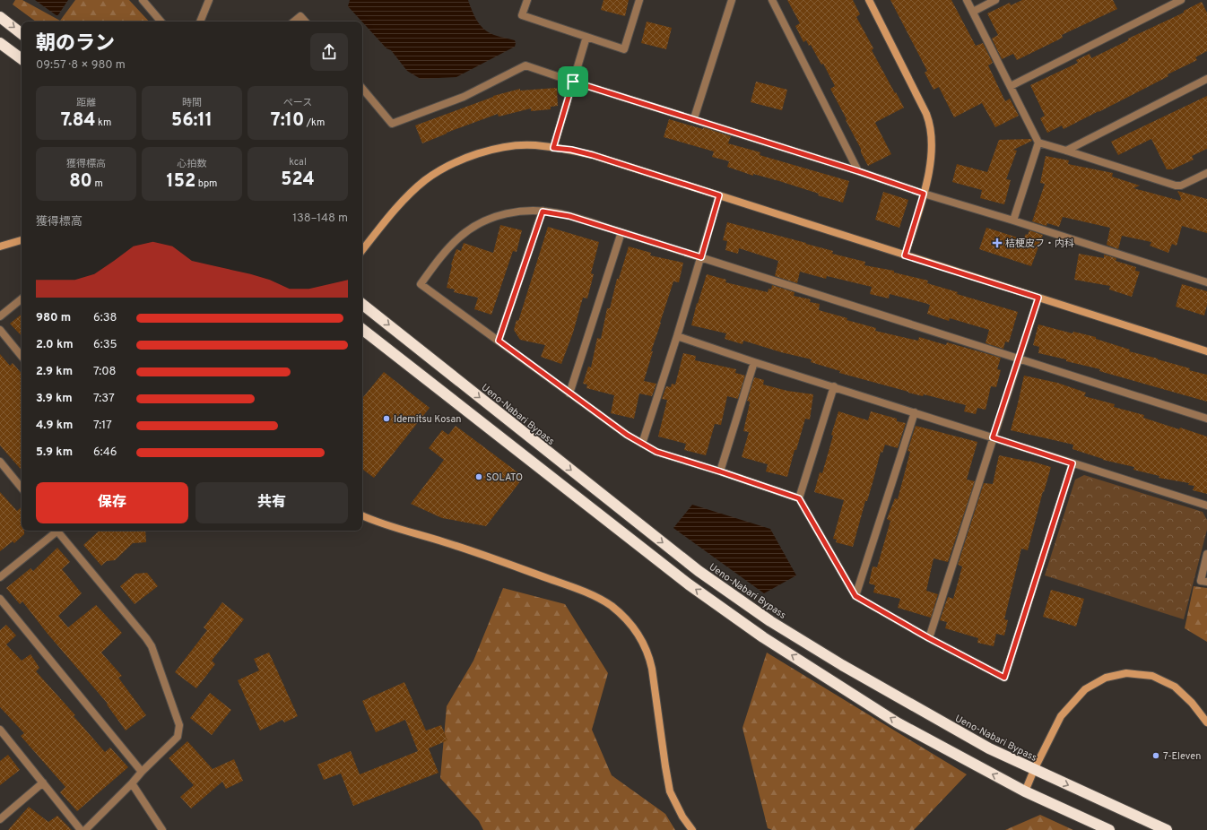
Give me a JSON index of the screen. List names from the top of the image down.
{
  "streets": {
    "highway": ["Ueno-Nabari Bypass"]
  },
  "places": {
    "health": ["桔梗皮フ・内科"],
    "other": ["Idemitsu Kosan", "SOLATO", "7-Eleven"]
  },
  "page": {
    "heading": ["朝のラン", "09:57 · 8 × 980 m"],
    "stats": [
      ["距離", "7.84 km"],
      ["時間", "56:11"],
      ["ペース", "7:10 /km"],
      ["獲得標高", "80 m"],
      ["心拍数", "152 bpm"],
      ["kcal", "524"]
    ],
    "chart": ["獲得標高", "138–148 m"],
    "list": [
      {
        "name": "980 m",
        "note": "6:38"
      },
      {
        "name": "2.0 km",
        "note": "6:35"
      },
      {
        "name": "2.9 km",
        "note": "7:08"
      },
      {
        "name": "3.9 km",
        "note": "7:37"
      },
      {
        "name": "4.9 km",
        "note": "7:17"
      },
      {
        "name": "5.9 km",
        "note": "6:46"
      }
    ],
    "buttons": ["保存", "共有"]
  }
}
